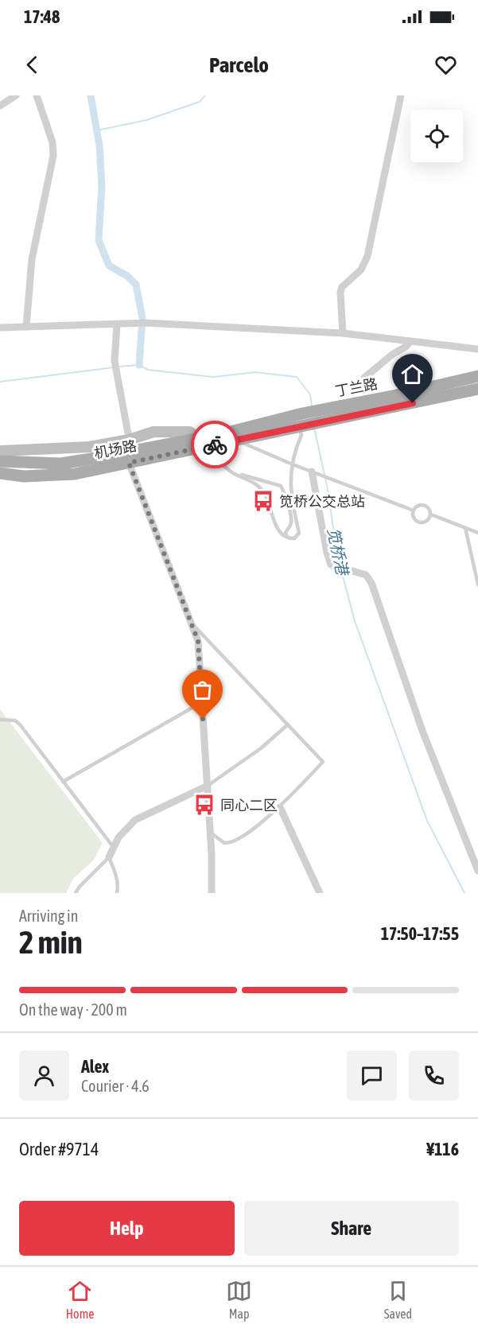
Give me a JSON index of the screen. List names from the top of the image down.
{
  "streets": {
    "main road": ["丁兰路", "机场路"]
  },
  "crossings": [
    ["丁兰路", "机场路"]
  ],
  "water": ["笕桥港"],
  "places": {
    "bus stop": ["笕桥公交总站", "同心二区"]
  },
  "page": {
    "status": "17:48",
    "header": "Parcelo",
    "heading": ["2 min", "Arriving in", "17:50–17:55"],
    "panel": [
      "Alex",
      "Courier · 4.6",
      "Order #9714",
      "¥116"
    ],
    "bar": "On the way · 200 m",
    "buttons": ["Help", "Share"],
    "tabs": ["Home", "Map", "Saved"]
  }
}
